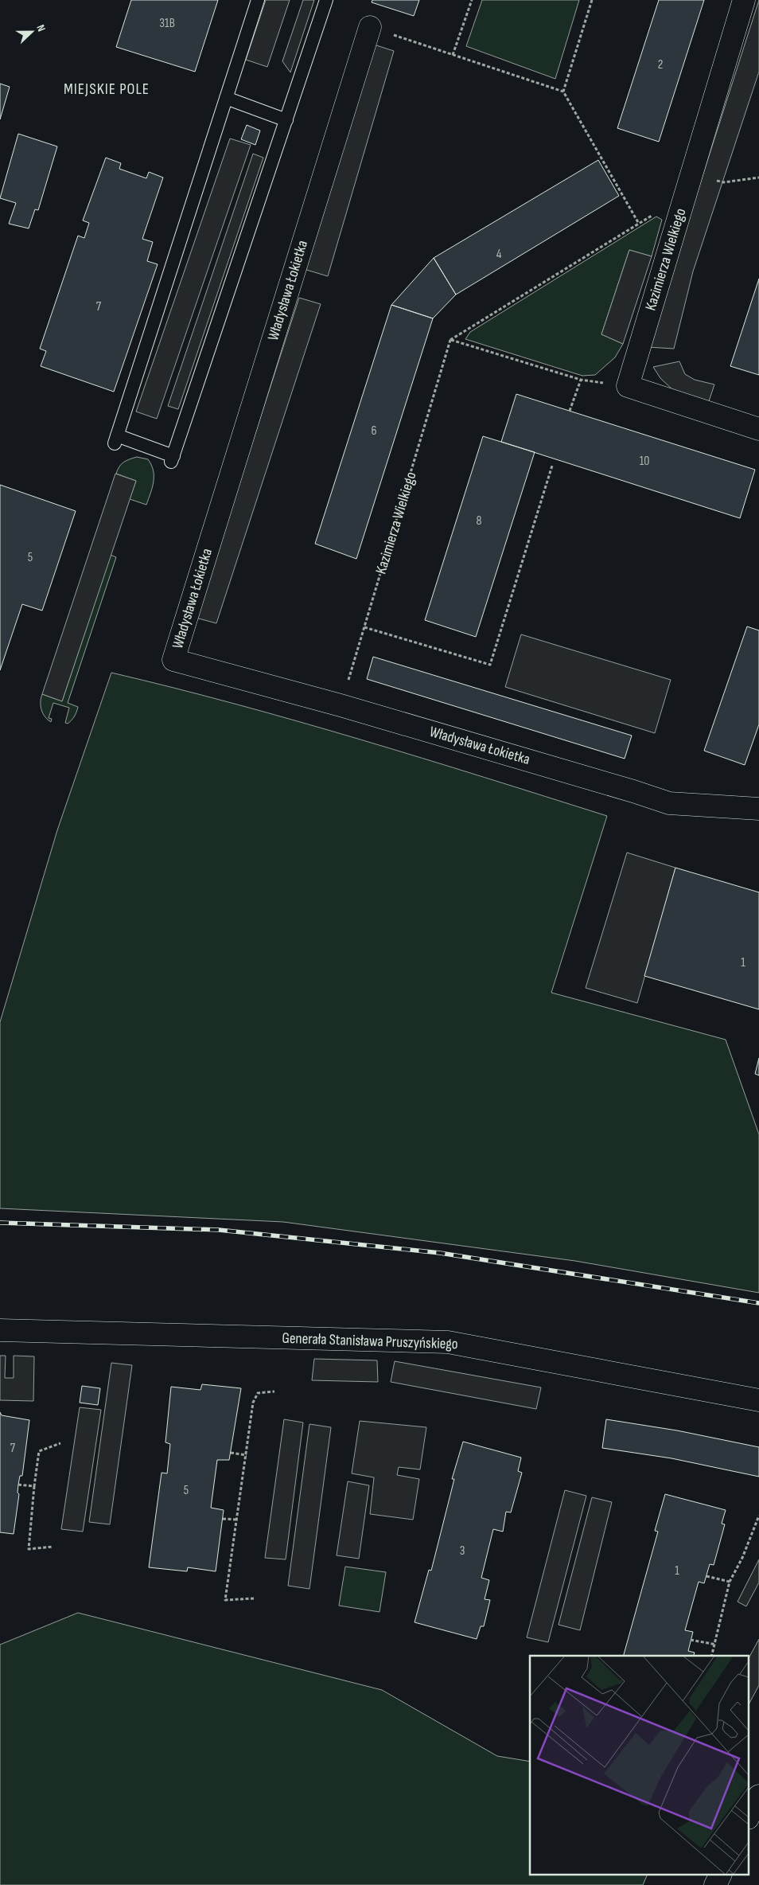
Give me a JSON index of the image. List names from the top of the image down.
{
  "streets": {
    "street": ["Kazimierza Wielkiego", "Władysława Łokietka", "Generała Stanisława Pruszyńskiego"]
  },
  "crossings": [
    ["Kazimierza Wielkiego", "Władysława Łokietka"]
  ],
  "districts": ["MIEJSKIE POLE"],
  "house_numbers": [
    "31B",
    "2",
    "4",
    "7",
    "6",
    "10",
    "8",
    "5",
    "1",
    "7",
    "5",
    "3",
    "1"
  ],
  "north": "right"
}
